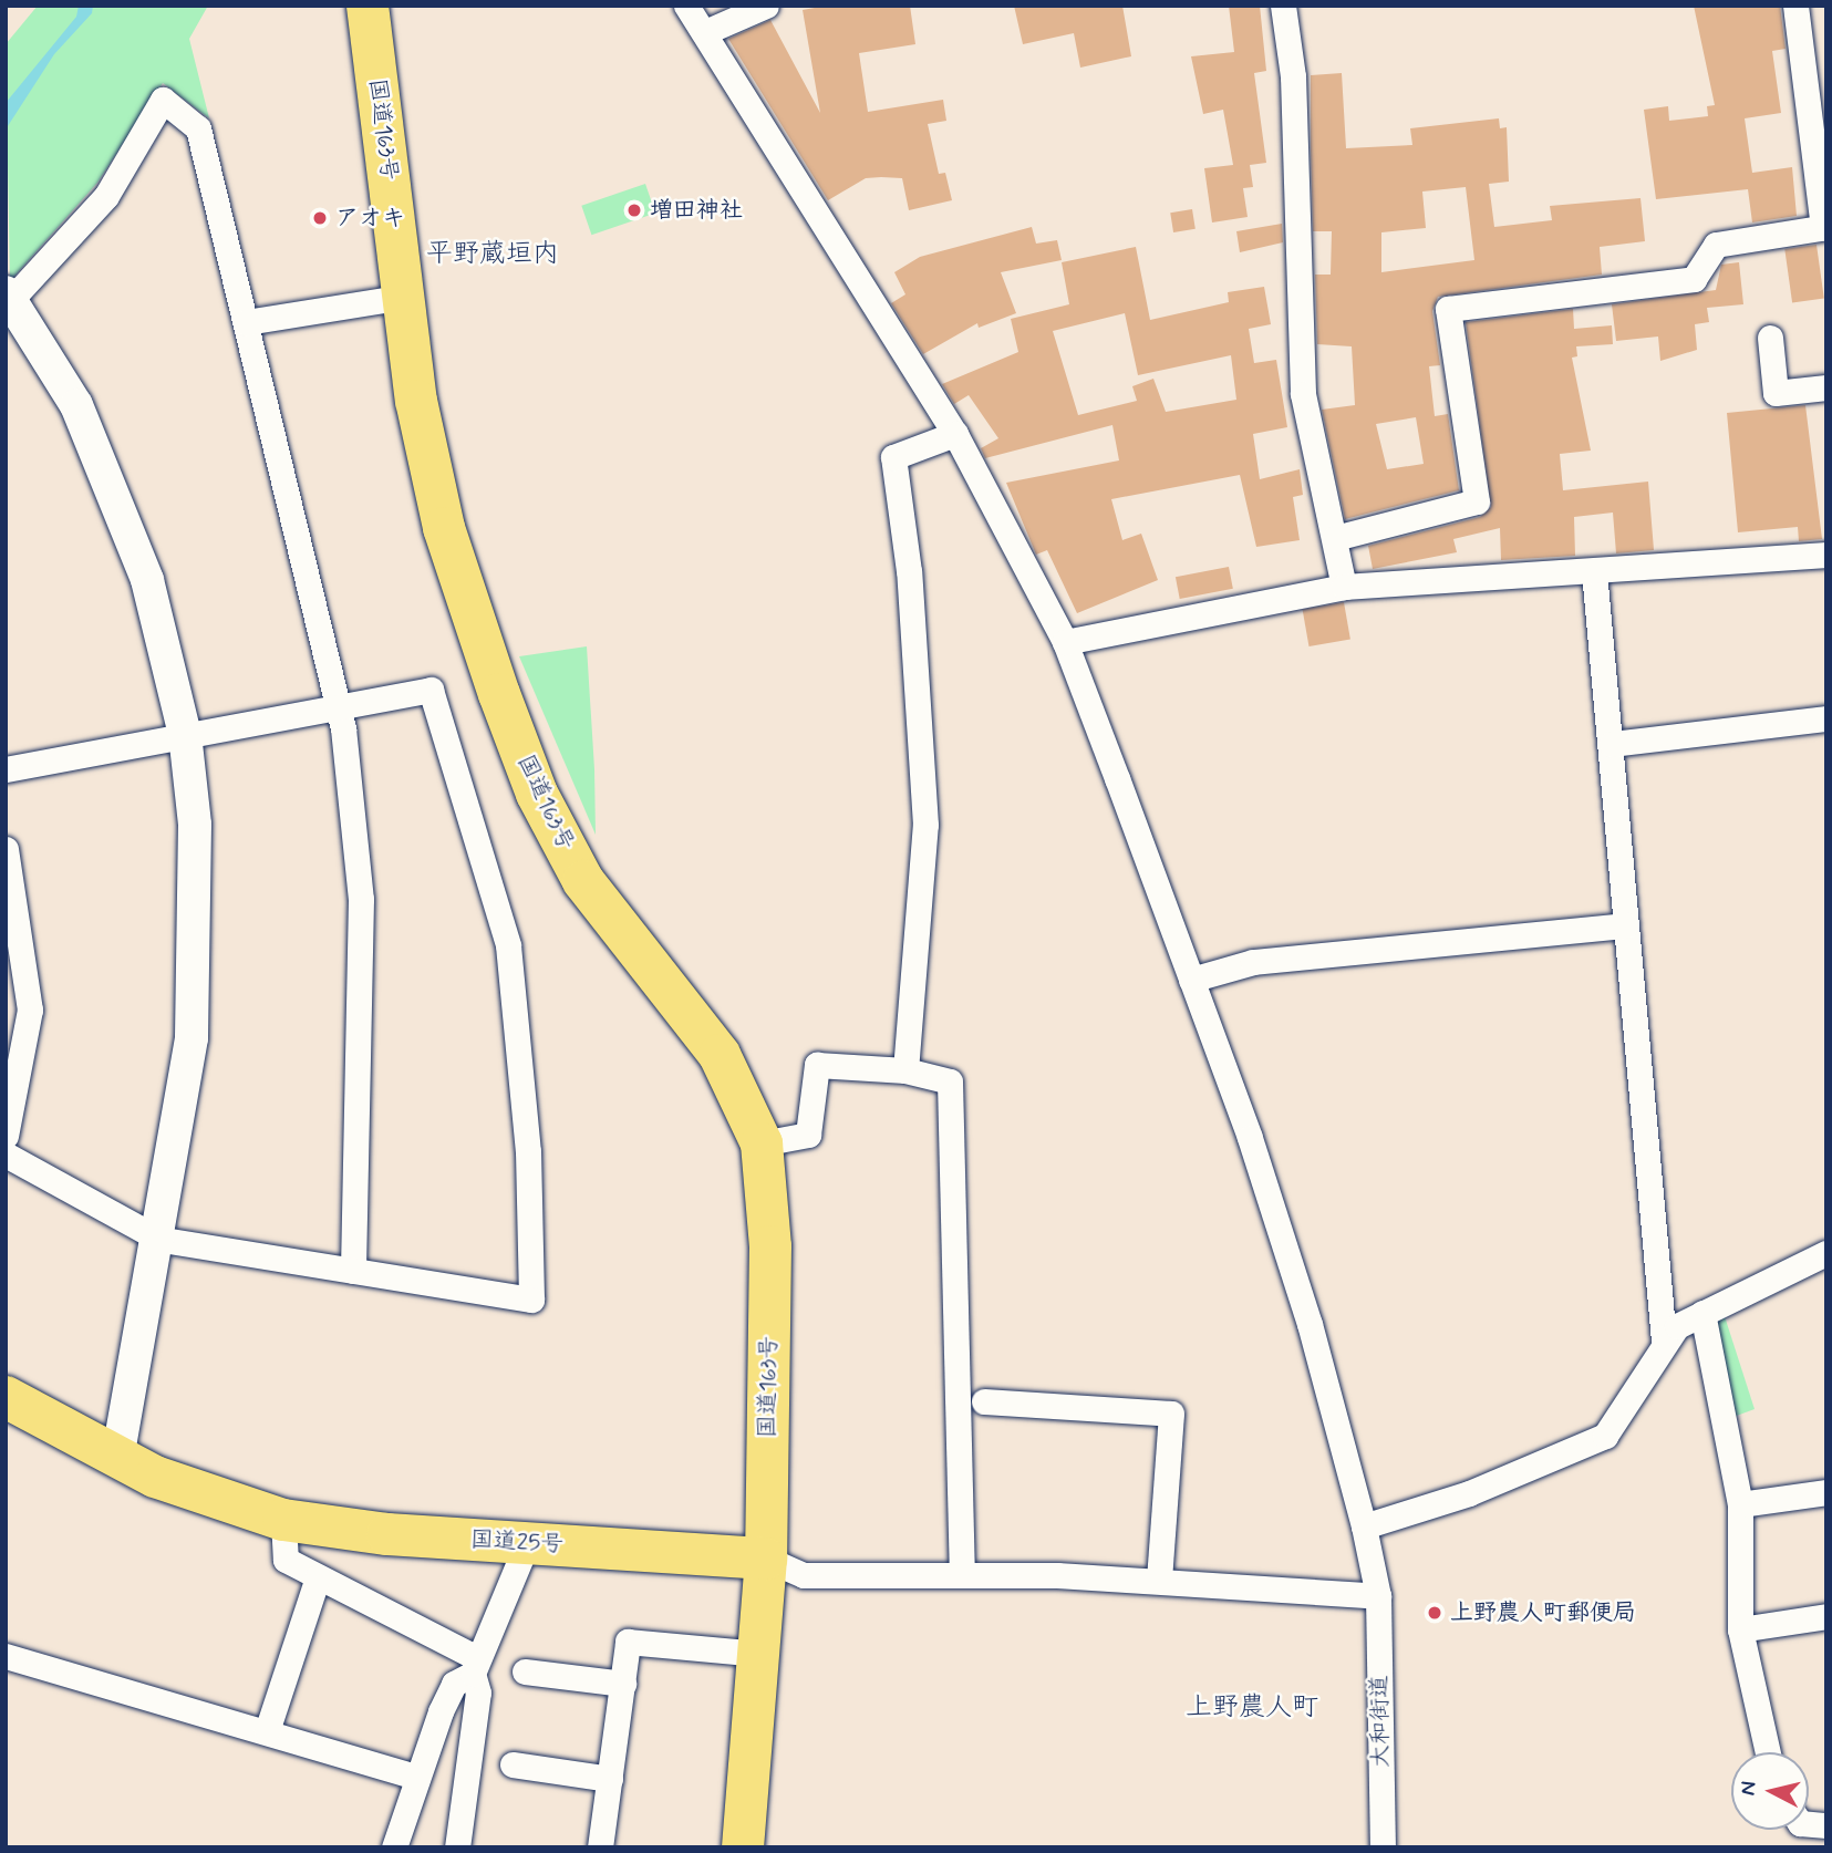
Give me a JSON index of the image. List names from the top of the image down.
{
  "streets": {
    "highway": ["国道163号", "国道25号"],
    "street": ["大和街道"]
  },
  "crossings": [
    ["国道163号", "国道25号"]
  ],
  "districts": ["平野蔵垣内", "上野農人町"],
  "places": ["増田神社", "アオキ", "上野農人町郵便局"],
  "north": "left"
}
